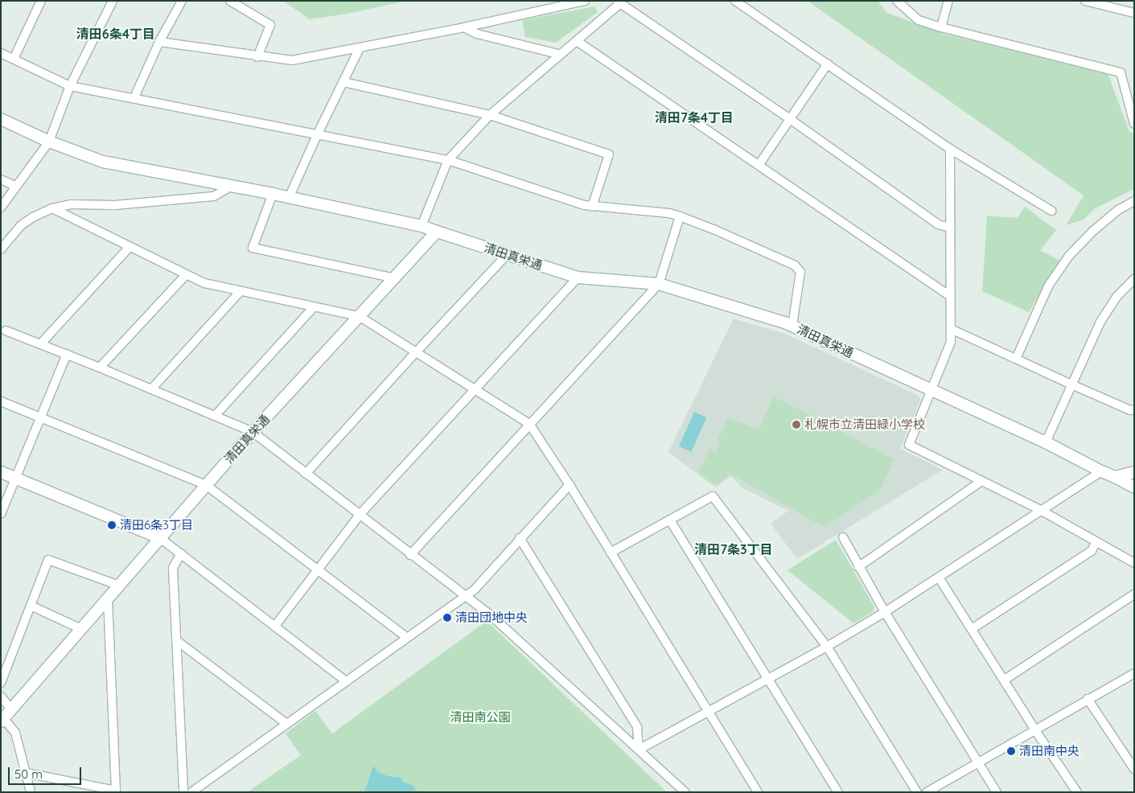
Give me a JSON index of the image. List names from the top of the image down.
{
  "streets": {
    "street": ["清田真栄通"]
  },
  "districts": ["清田6条4丁目", "清田7条4丁目", "清田7条3丁目"],
  "parks": ["清田南公園"],
  "places": [
    "札幌市立清田緑小学校",
    "清田6条3丁目",
    "清田団地中央",
    "清田南中央"
  ],
  "scale_bar": "50 m"
}
